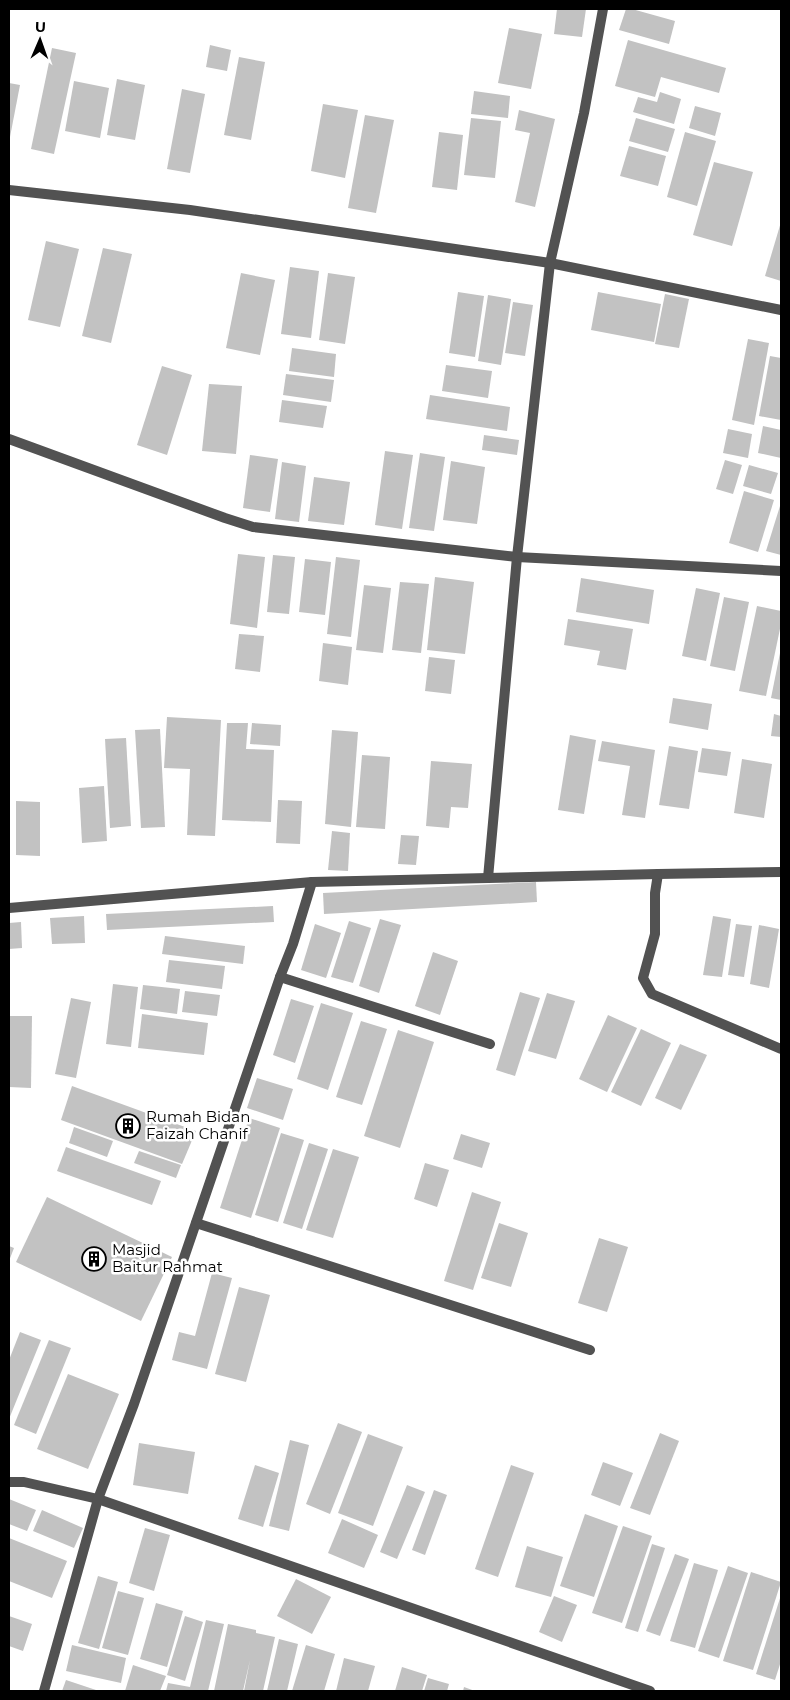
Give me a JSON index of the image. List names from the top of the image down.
{
  "places": {
    "building": ["Rumah Bidan Faizah Chanif", "Masjid Baitur Rahmat"]
  },
  "north": "top"
}
